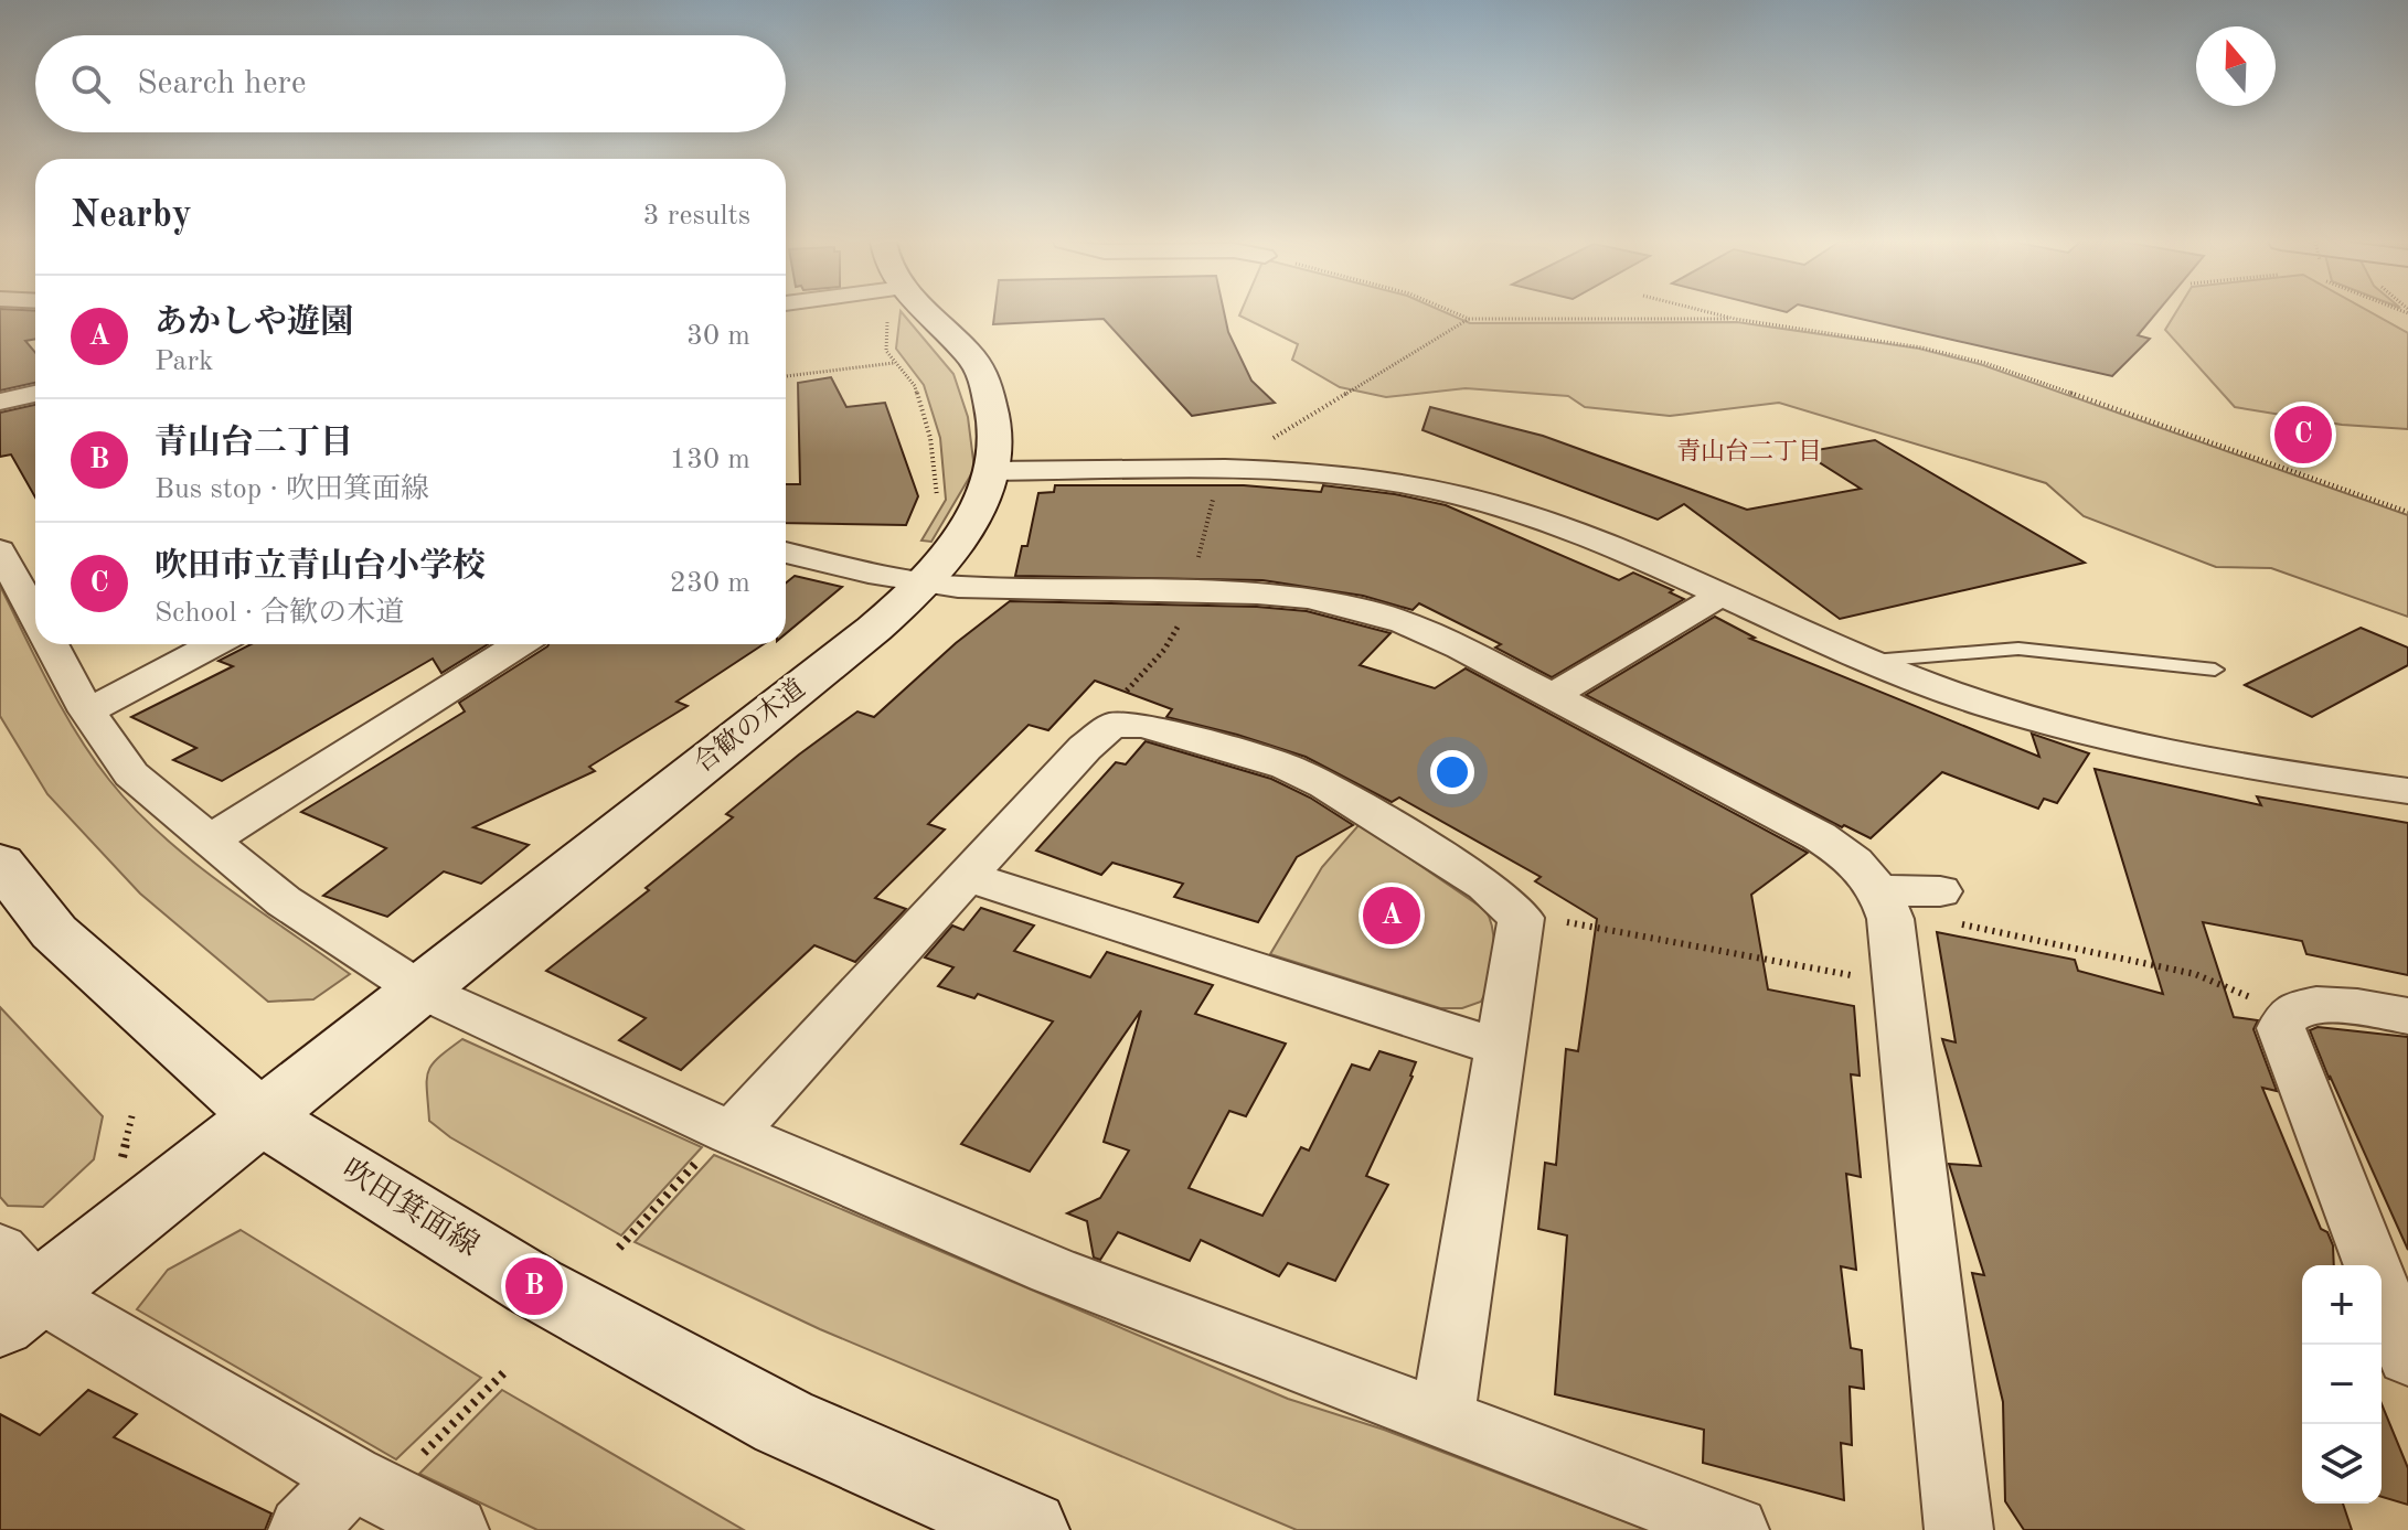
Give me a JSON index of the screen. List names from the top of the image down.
{
  "streets": {
    "street": ["合歓の木道", "吹田箕面線"]
  },
  "crossings": [
    ["合歓の木道", "吹田箕面線"]
  ],
  "districts": ["青山台二丁目"],
  "north": "top",
  "page": {
    "search": "Search here",
    "heading": ["Nearby", "3 results"],
    "list": [
      {
        "mark": "A",
        "name": "あかしや遊園",
        "note": "Park",
        "value": "30 m"
      },
      {
        "mark": "B",
        "name": "青山台二丁目",
        "note": "Bus stop · 吹田箕面線",
        "value": "130 m"
      },
      {
        "mark": "C",
        "name": "吹田市立青山台小学校",
        "note": "School · 合歓の木道",
        "value": "230 m"
      }
    ],
    "pins": ["C", "A", "B"],
    "map_buttons": ["+", "−"]
  }
}
